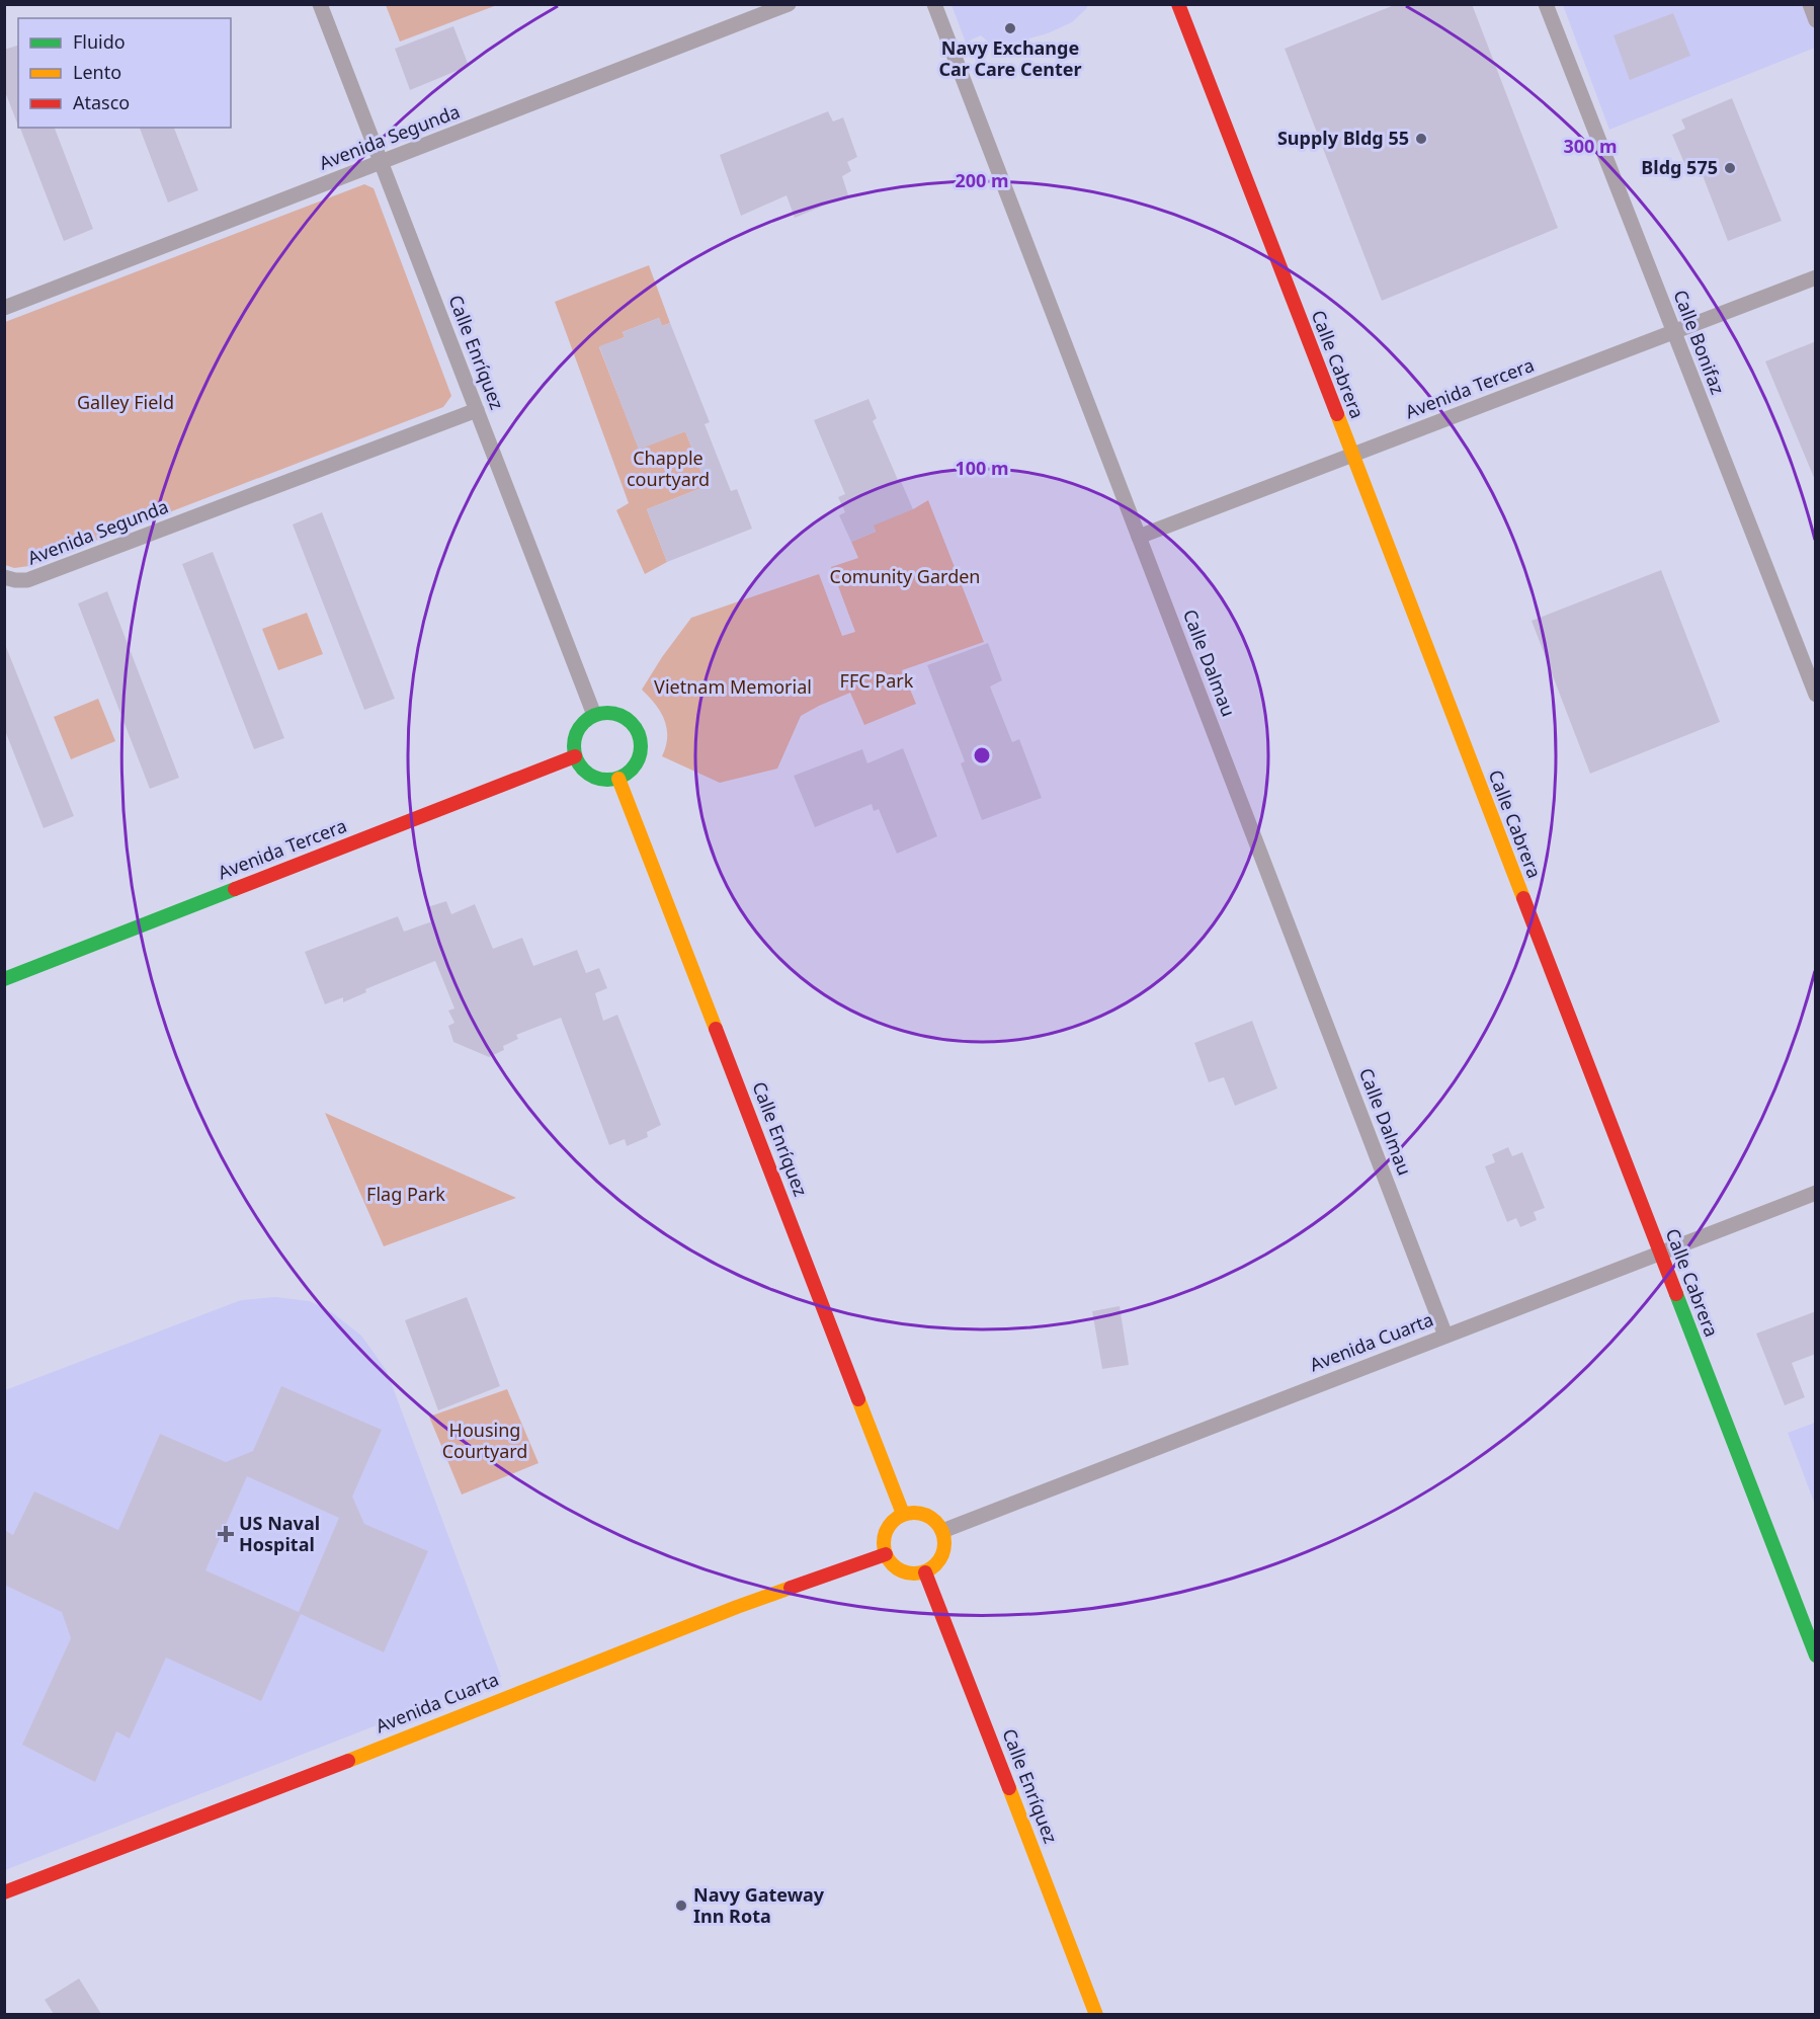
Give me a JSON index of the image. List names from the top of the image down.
{
  "streets": {
    "street": [
      "Avenida Segunda",
      "Calle Bonifaz",
      "Calle Enríquez",
      "Calle Cabrera",
      "Avenida Tercera",
      "Calle Dalmau",
      "Avenida Cuarta"
    ]
  },
  "crossings": [
    ["Avenida Segunda", "Calle Enríquez"],
    ["Calle Bonifaz", "Avenida Tercera"],
    ["Calle Enríquez", "Avenida Tercera"],
    ["Calle Enríquez", "Avenida Cuarta"],
    ["Calle Cabrera", "Avenida Tercera"],
    ["Calle Cabrera", "Avenida Cuarta"],
    ["Avenida Tercera", "Calle Dalmau"],
    ["Calle Dalmau", "Avenida Cuarta"]
  ],
  "parks": [
    "Galley Field",
    "Chapple courtyard",
    "Comunity Garden",
    "FFC Park",
    "Vietnam Memorial",
    "Flag Park",
    "Housing Courtyard"
  ],
  "places": {
    "other": [
      "Navy Exchange Car Care Center",
      "Supply Bldg 55",
      "Bldg 575",
      "Navy Gateway Inn Rota"
    ],
    "health": ["US Naval Hospital"]
  },
  "legend": ["Fluido", "Lento", "Atasco"],
  "rings": ["300 m", "200 m", "100 m"]
}
